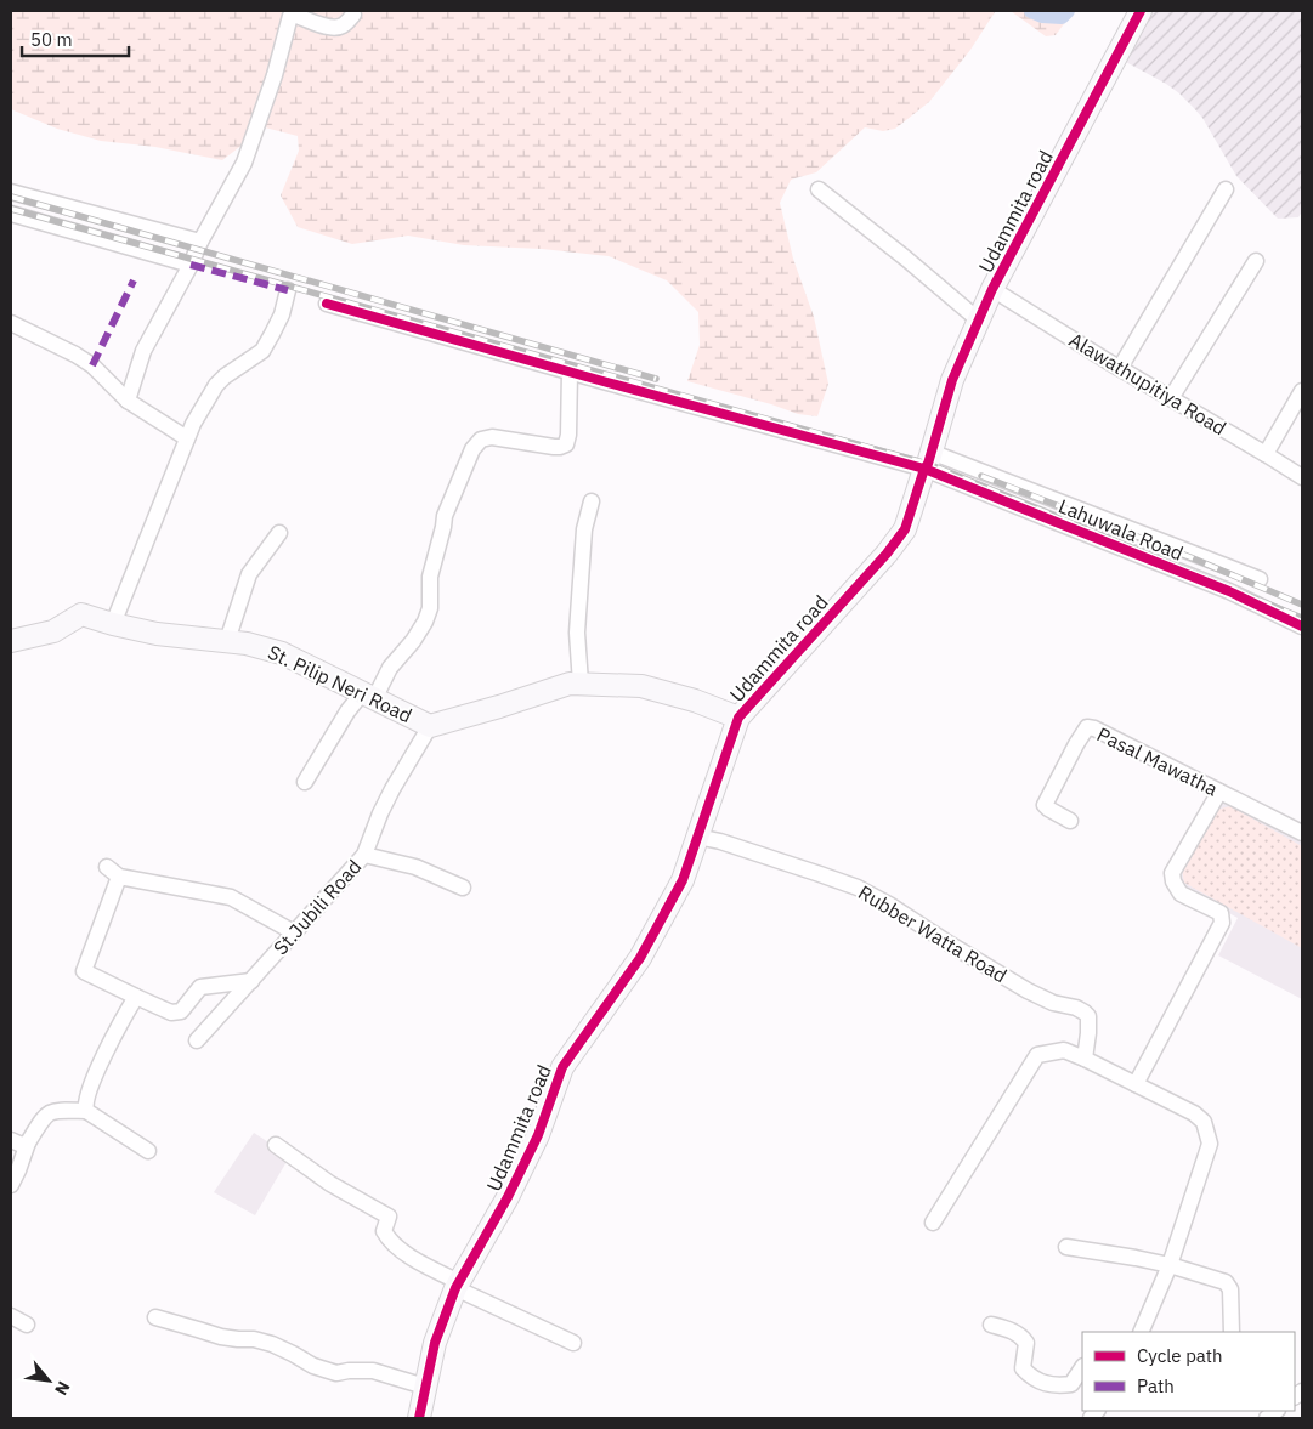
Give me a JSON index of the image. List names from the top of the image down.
{
  "streets": {
    "street": [
      "Udammita road",
      "Alawathupitiya Road",
      "Lahuwala Road",
      "St. Pilip Neri Road",
      "Pasal Mawatha",
      "St.Jubili Road",
      "Rubber Watta Road"
    ]
  },
  "crossings": [
    ["Udammita road", "Alawathupitiya Road"],
    ["Udammita road", "Lahuwala Road"],
    ["Udammita road", "St. Pilip Neri Road"],
    ["Udammita road", "Rubber Watta Road"],
    ["St. Pilip Neri Road", "St.Jubili Road"]
  ],
  "legend": ["Cycle path", "Path"],
  "scale_bar": "50 m",
  "north": "bottom right"
}
